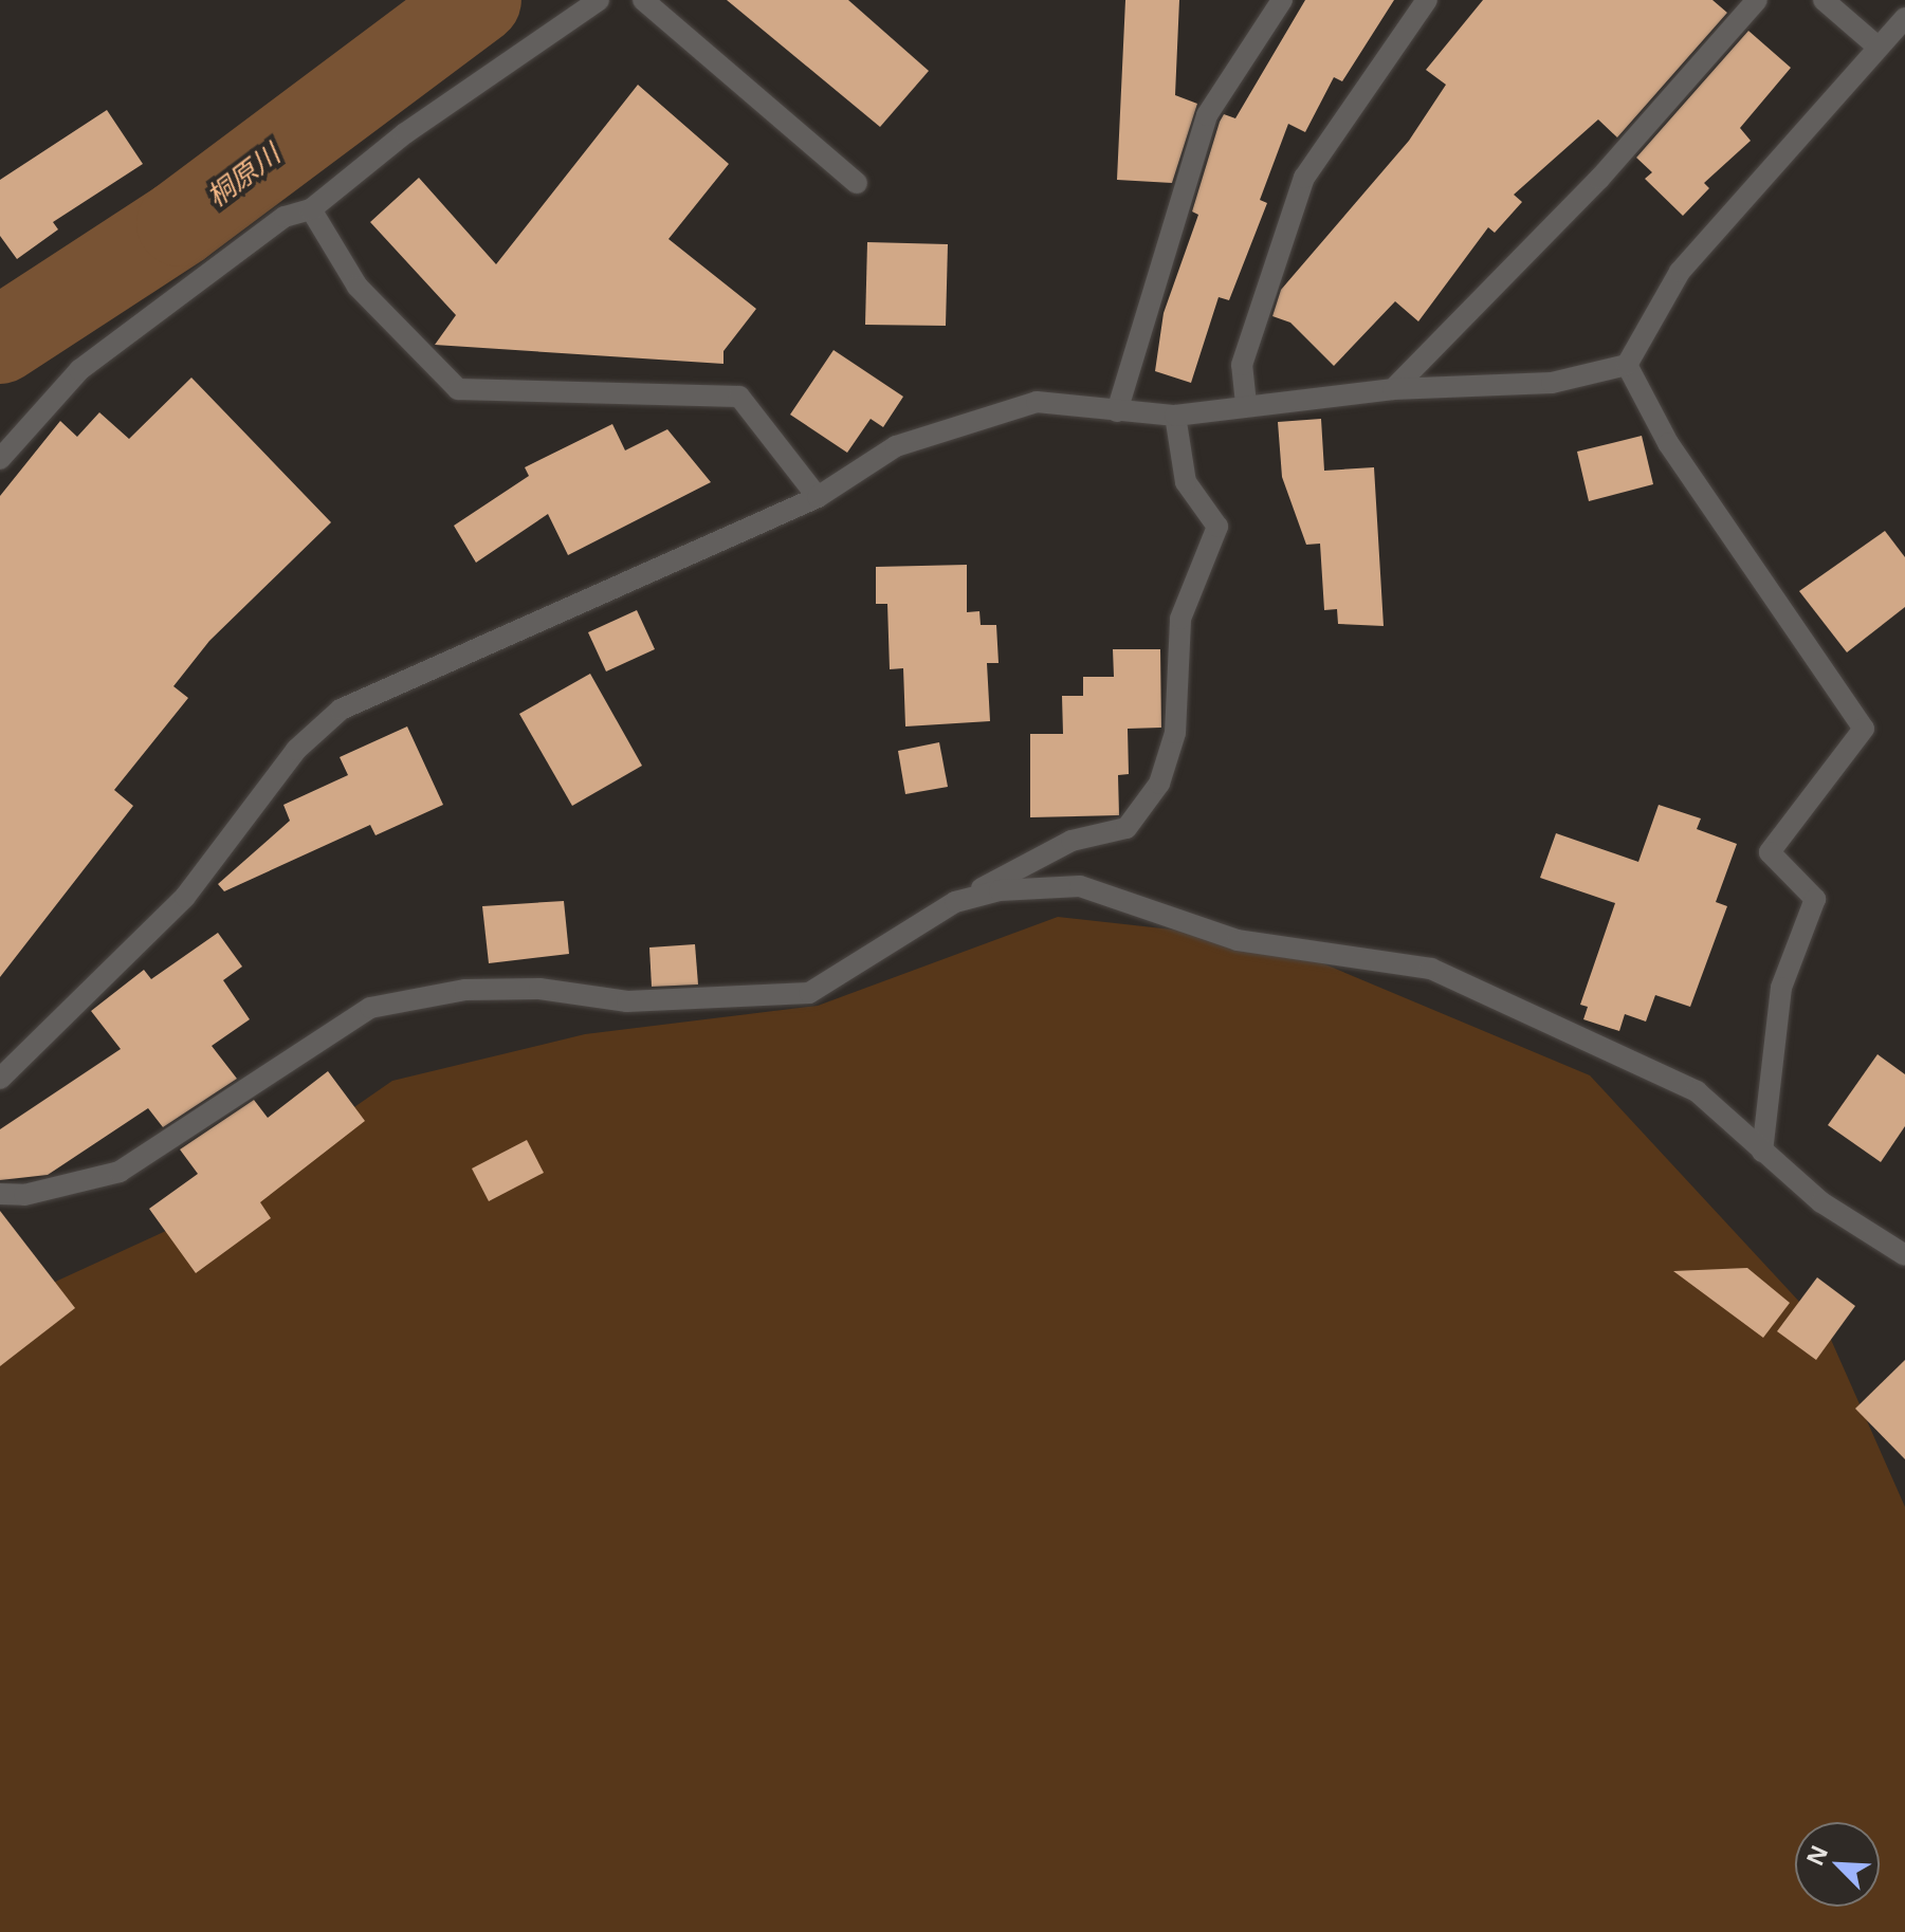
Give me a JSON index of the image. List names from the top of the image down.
{
  "water": ["桐原川"],
  "north": "top left"
}
